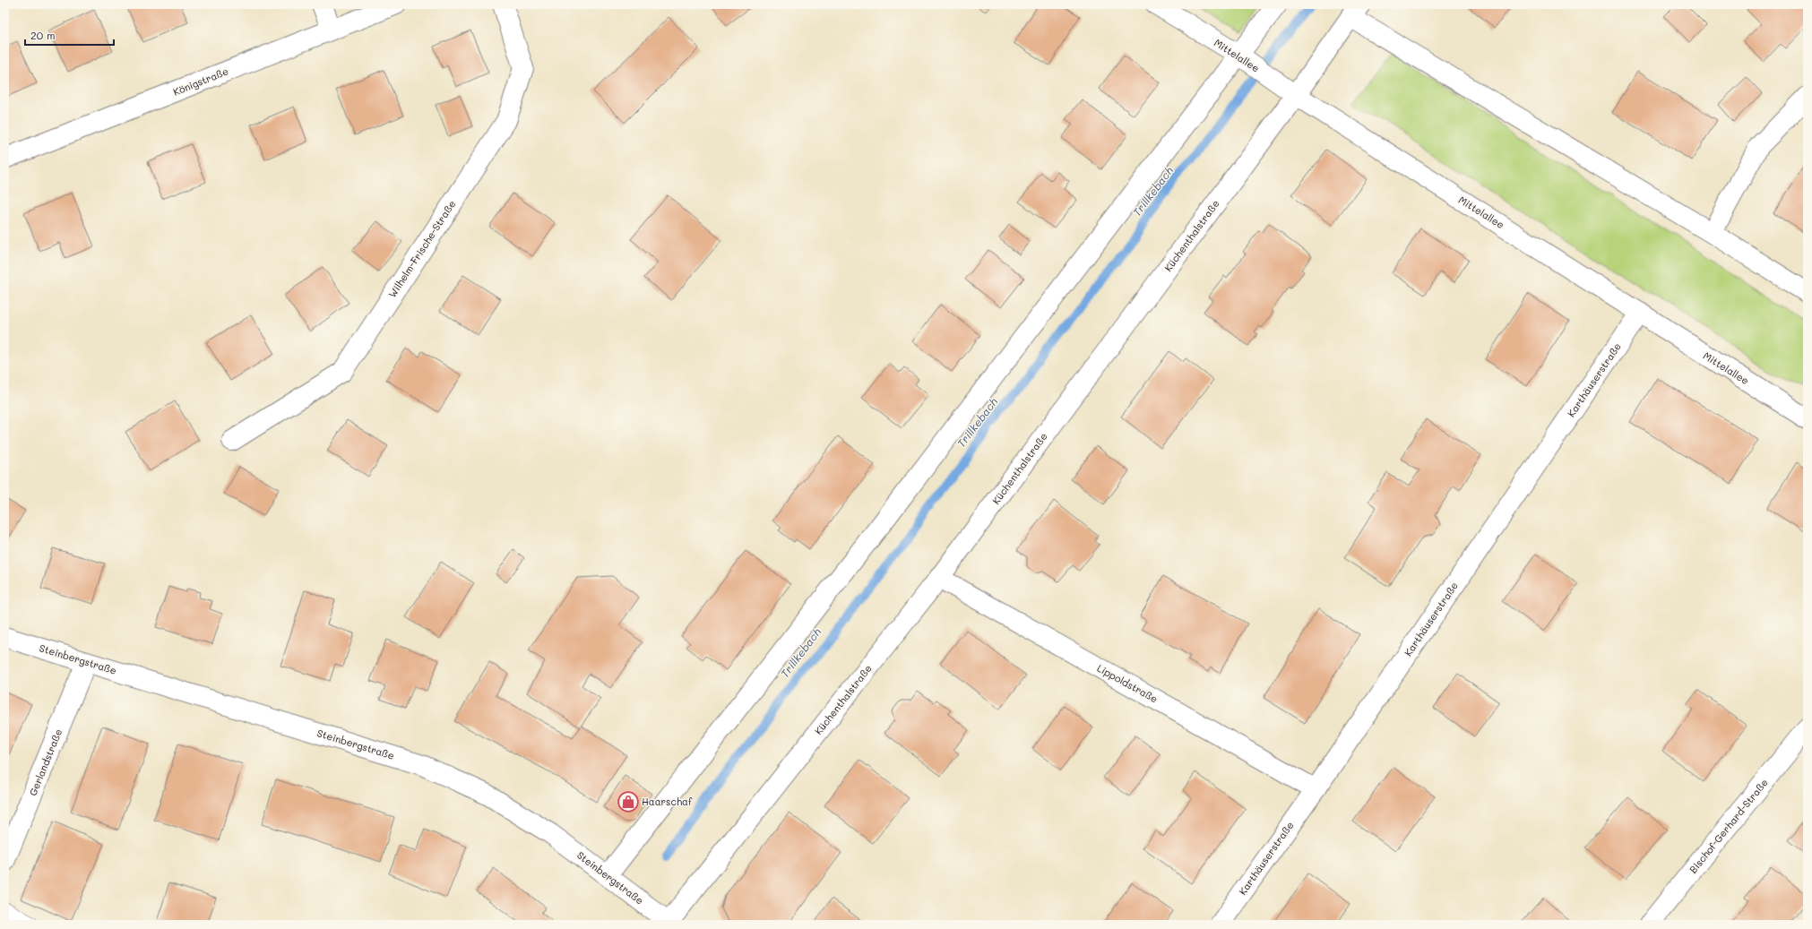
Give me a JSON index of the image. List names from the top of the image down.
{
  "streets": {
    "street": [
      "Mittelallee",
      "Königstraße",
      "Küchenthalstraße",
      "Wilhelm-Frische-Straße",
      "Karthäuserstraße",
      "Steinbergstraße",
      "Lippoldstraße",
      "Gerlandstraße",
      "Bischof-Gerhard-Straße"
    ]
  },
  "crossings": [
    ["Mittelallee", "Küchenthalstraße"],
    ["Mittelallee", "Karthäuserstraße"],
    ["Küchenthalstraße", "Steinbergstraße"],
    ["Küchenthalstraße", "Lippoldstraße"],
    ["Karthäuserstraße", "Lippoldstraße"],
    ["Steinbergstraße", "Gerlandstraße"]
  ],
  "water": ["Trillkebach"],
  "places": {
    "shop": ["Haarschaf"]
  },
  "scale_bar": "20 m"
}
